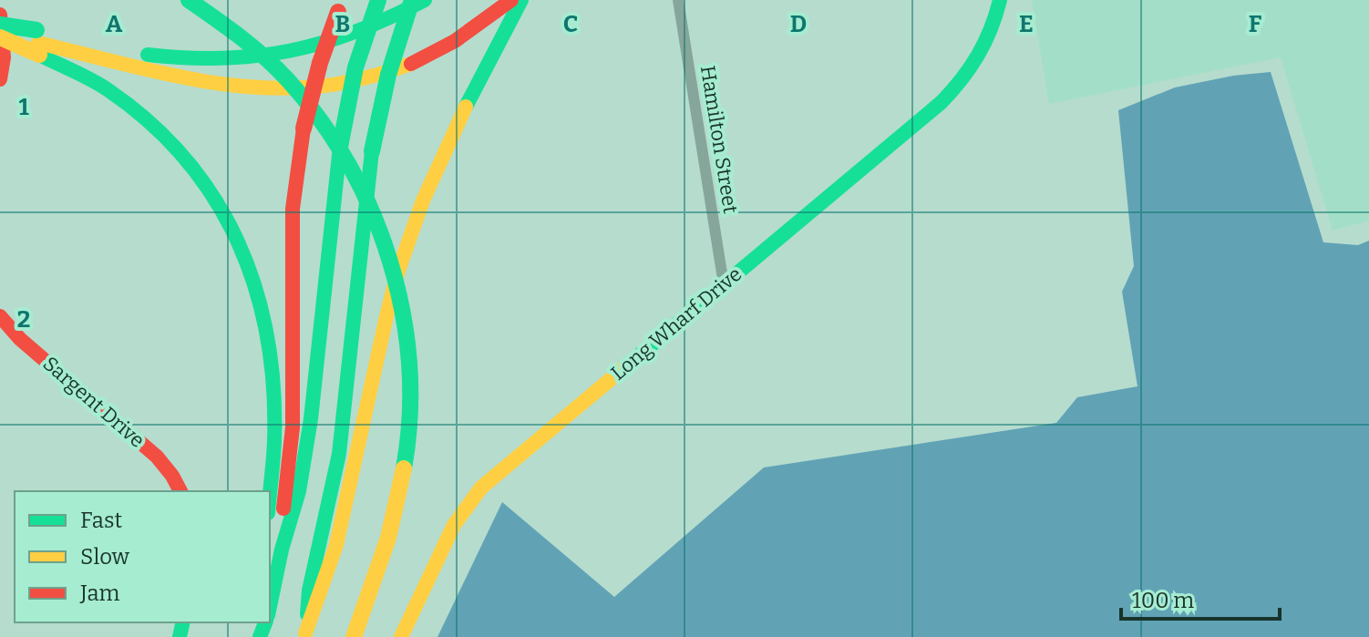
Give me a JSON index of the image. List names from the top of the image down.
{
  "streets": {
    "main road": ["Long Wharf Drive", "Sargent Drive"],
    "street": ["Hamilton Street"]
  },
  "crossings": [
    ["Hamilton Street", "Long Wharf Drive"]
  ],
  "legend": ["Fast", "Slow", "Jam"],
  "scale_bar": "100 m",
  "grid": {
    "columns": [
      "A",
      "B",
      "C",
      "D",
      "E",
      "F"
    ],
    "rows": ["1", "2"]
  }
}
